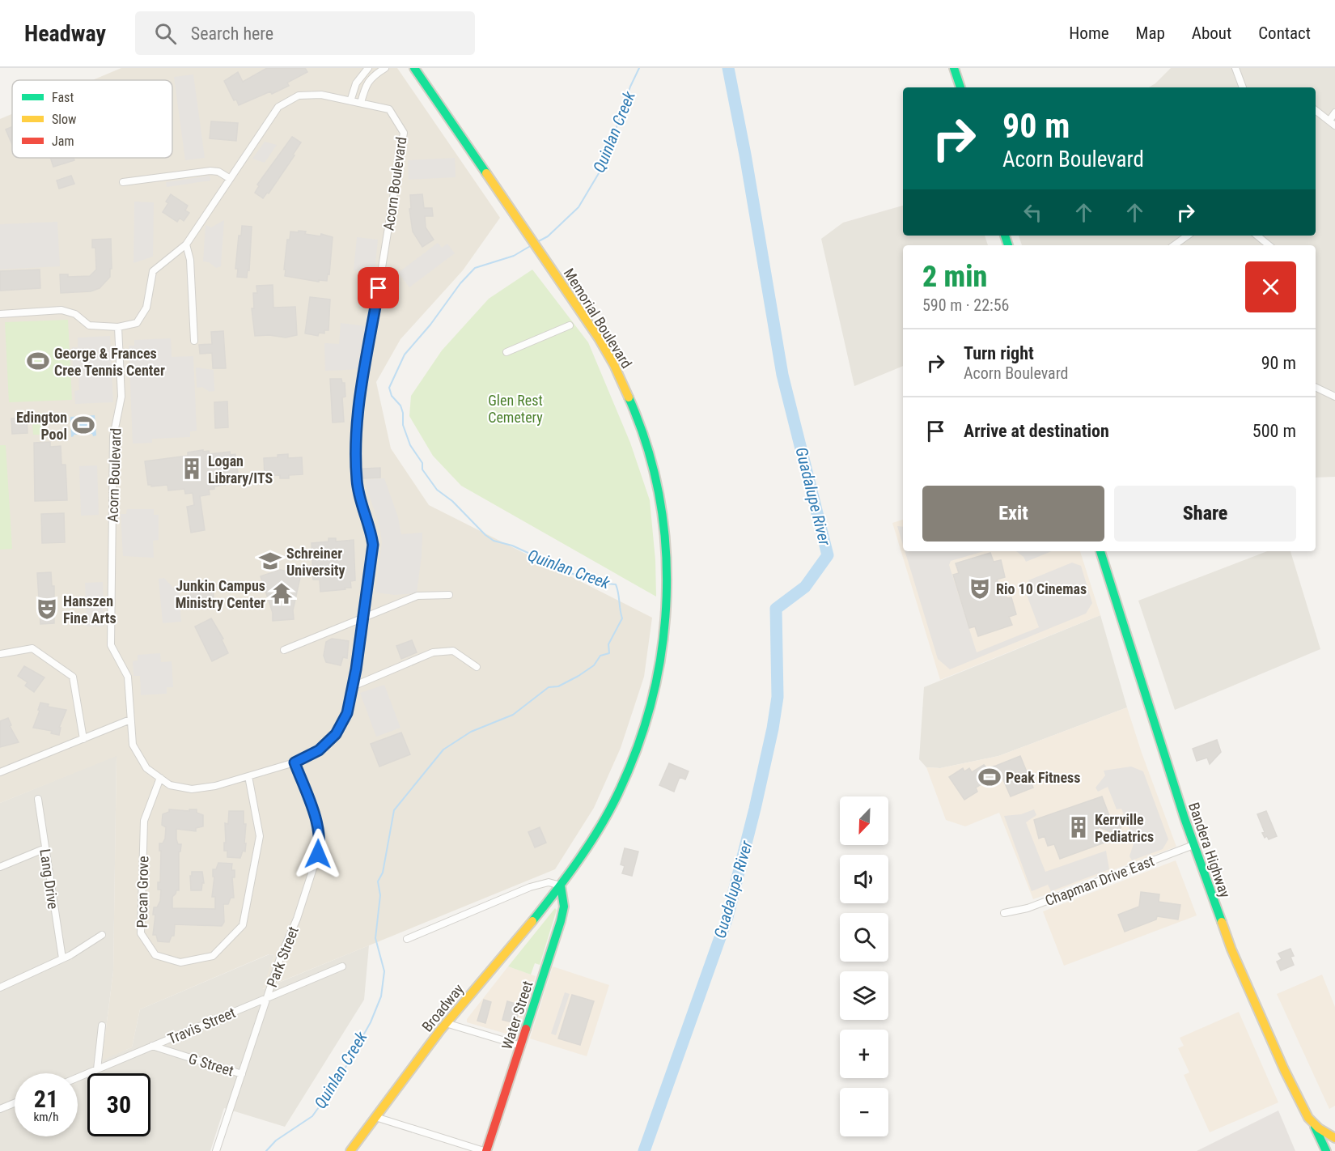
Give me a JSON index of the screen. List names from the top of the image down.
{
  "streets": {
    "main road": [
      "Memorial Boulevard",
      "Bandera Highway",
      "Broadway",
      "Water Street"
    ],
    "street": [
      "Acorn Boulevard",
      "Lang Drive",
      "Chapman Drive East",
      "Pecan Grove",
      "Park Street",
      "Travis Street",
      "G Street"
    ]
  },
  "crossings": [
    ["Acorn Boulevard", "Pecan Grove"],
    ["Acorn Boulevard", "Park Street"],
    ["Memorial Boulevard", "Broadway"],
    ["Memorial Boulevard", "Water Street"],
    ["Bandera Highway", "Chapman Drive East"],
    ["Park Street", "Travis Street"],
    ["Park Street", "G Street"],
    ["Broadway", "Water Street"],
    ["Travis Street", "G Street"]
  ],
  "water": ["Quinlan Creek", "Guadalupe River"],
  "parks": ["Glen Rest Cemetery"],
  "places": {
    "sports": ["George & Frances Cree Tennis Center", "Edington Pool", "Peak Fitness"],
    "building": ["Logan Library/ITS", "Kerrville Pediatrics"],
    "school or university": ["Schreiner University"],
    "theatre": ["Rio 10 Cinemas", "Hanszen Fine Arts"],
    "temple": ["Junkin Campus Ministry Center"]
  },
  "legend": ["Fast", "Slow", "Jam"],
  "north": "bottom left",
  "page": {
    "header": "Headway",
    "search": "Search here",
    "nav": [
      "Home",
      "Map",
      "About",
      "Contact"
    ],
    "turn": ["90 m", "Acorn Boulevard"],
    "heading": ["2 min", "590 m · 22:56"],
    "list": [
      {
        "name": "Turn right",
        "note": "Acorn Boulevard",
        "value": "90 m"
      },
      {
        "name": "Arrive at destination",
        "value": "500 m"
      }
    ],
    "buttons": ["Exit", "Share"],
    "map_buttons": ["+", "−"],
    "speed": "21 km/h",
    "limit": "30"
  }
}
